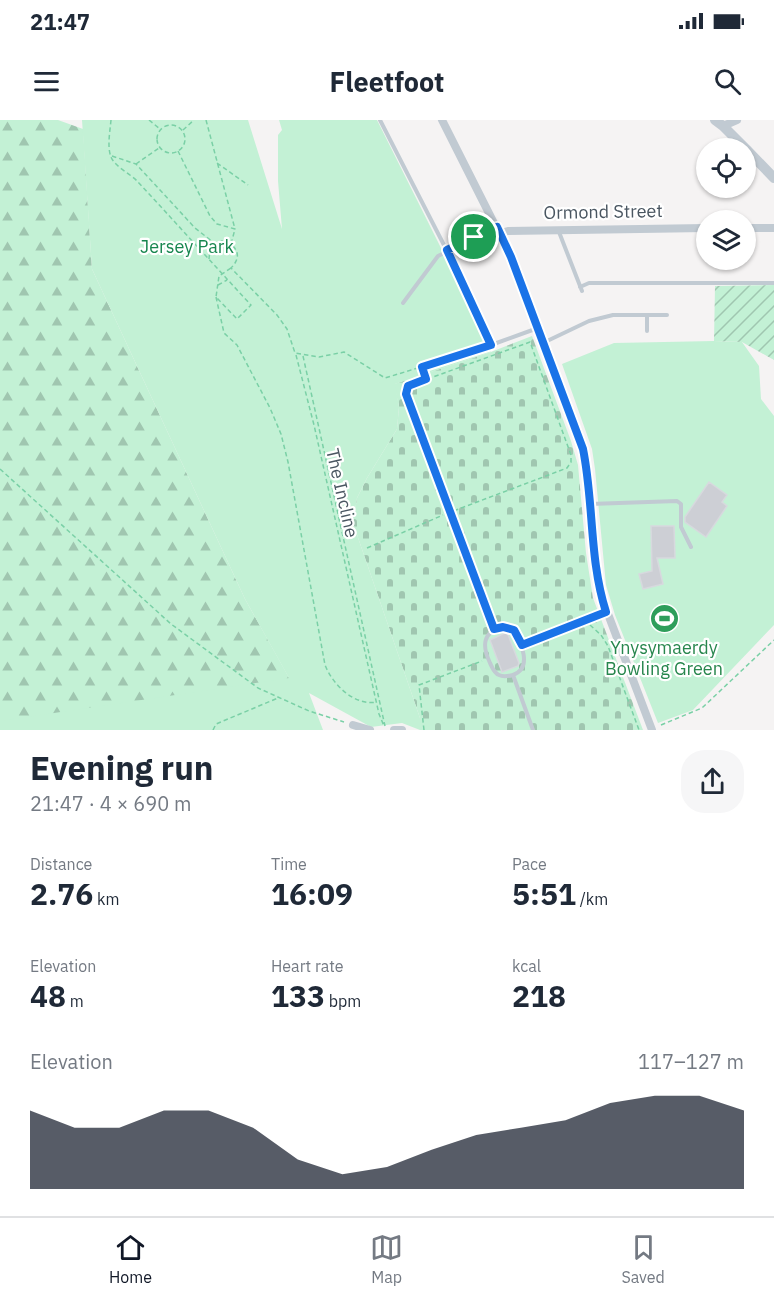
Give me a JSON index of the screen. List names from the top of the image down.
{
  "streets": {
    "street": ["Ormond Street"],
    "path": ["The Incline"]
  },
  "parks": ["Jersey Park"],
  "places": {
    "sports": ["Ynysymaerdy Bowling Green"]
  },
  "page": {
    "status": "21:47",
    "header": "Fleetfoot",
    "heading": ["Evening run", "21:47 · 4 × 690 m"],
    "stats": [
      ["Distance", "2.76 km"],
      ["Time", "16:09"],
      ["Pace", "5:51 /km"],
      ["Elevation", "48 m"],
      ["Heart rate", "133 bpm"],
      ["kcal", "218"]
    ],
    "chart": ["Elevation", "117–127 m"],
    "tabs": ["Home", "Map", "Saved"]
  }
}
